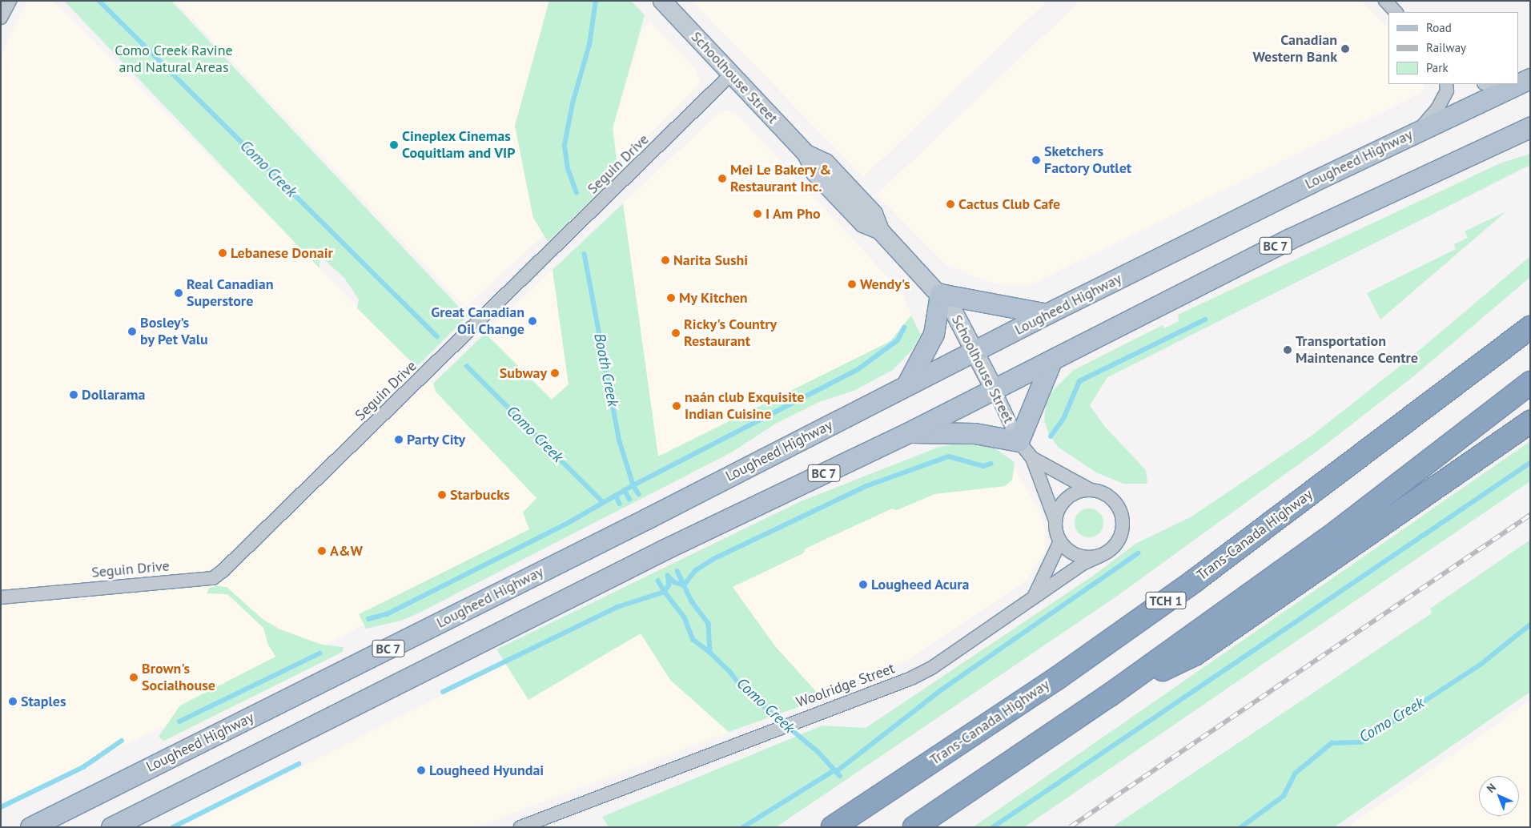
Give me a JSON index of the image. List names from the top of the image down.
{
  "streets": {
    "highway": ["Trans-Canada Highway", "TCH 1"],
    "main road": ["Schoolhouse Street", "Lougheed Highway", "BC 7"],
    "street": ["Seguin Drive", "Woolridge Street"]
  },
  "crossings": [
    ["Schoolhouse Street", "Lougheed Highway"],
    ["Schoolhouse Street", "Seguin Drive"],
    ["Schoolhouse Street", "BC 7"],
    ["Schoolhouse Street", "Woolridge Street"]
  ],
  "water": ["Como Creek", "Booth Creek"],
  "parks": ["Como Creek Ravine and Natural Areas"],
  "places": [
    "Canadian Western Bank",
    "Cineplex Cinemas Coquitlam and VIP",
    "Sketchers Factory Outlet",
    "Mei Le Bakery & Restaurant Inc.",
    "Cactus Club Cafe",
    "I Am Pho",
    "Lebanese Donair",
    "Narita Sushi",
    "Wendy's",
    "Real Canadian Superstore",
    "My Kitchen",
    "Great Canadian Oil Change",
    "Bosley’s by Pet Valu",
    "Ricky's Country Restaurant",
    "Transportation Maintenance Centre",
    "Subway",
    "Dollarama",
    "naán club Exquisite Indian Cuisine",
    "Party City",
    "Starbucks",
    "A&W",
    "Lougheed Acura",
    "Brown's Socialhouse",
    "Staples",
    "Lougheed Hyundai"
  ],
  "legend": ["Road", "Railway", "Park"],
  "north": "top left"
}
